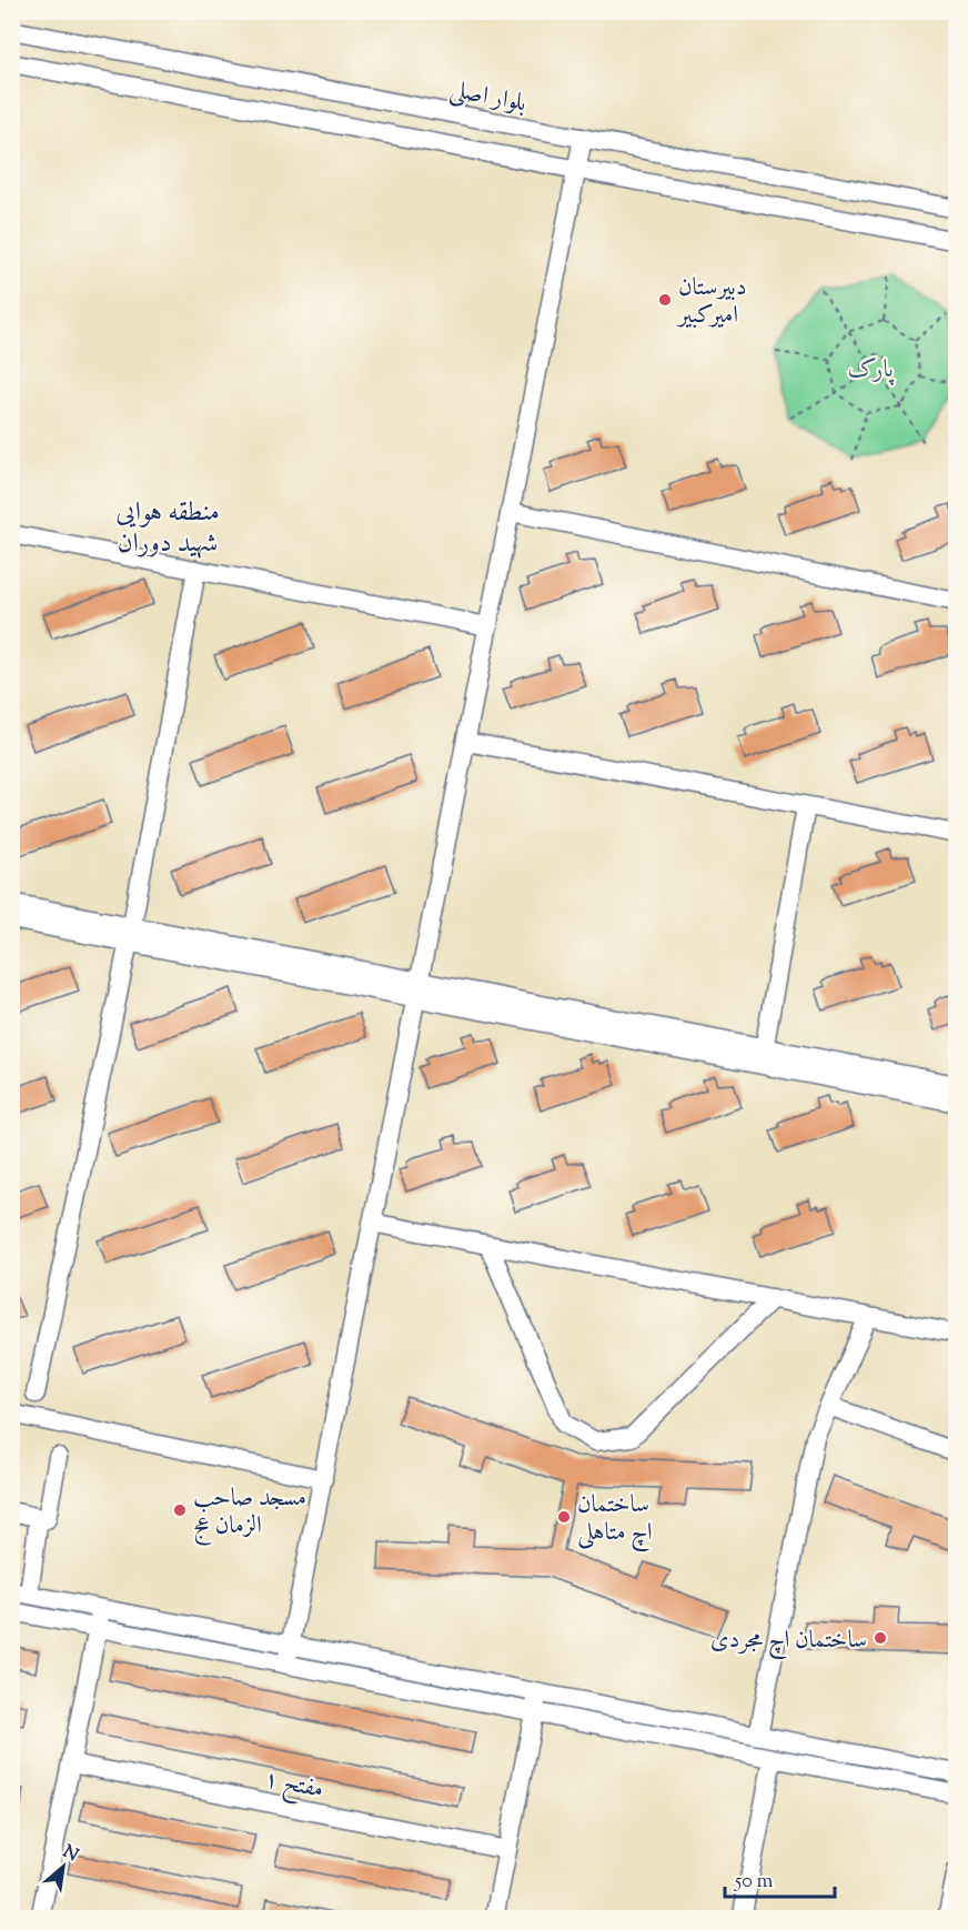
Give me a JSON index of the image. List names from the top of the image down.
{
  "streets": {
    "street": ["بلوار اصلی", "مفتح ۱"]
  },
  "districts": ["منطقه هوایی شهید دوران"],
  "parks": ["پارک"],
  "places": [
    "دبیرستان امیرکبیر",
    "مسجد صاحب الزمان عج",
    "ساختمان اچ متاهلی",
    "ساختمان اچ مجردی"
  ],
  "scale_bar": "50 m",
  "north": "top right"
}
